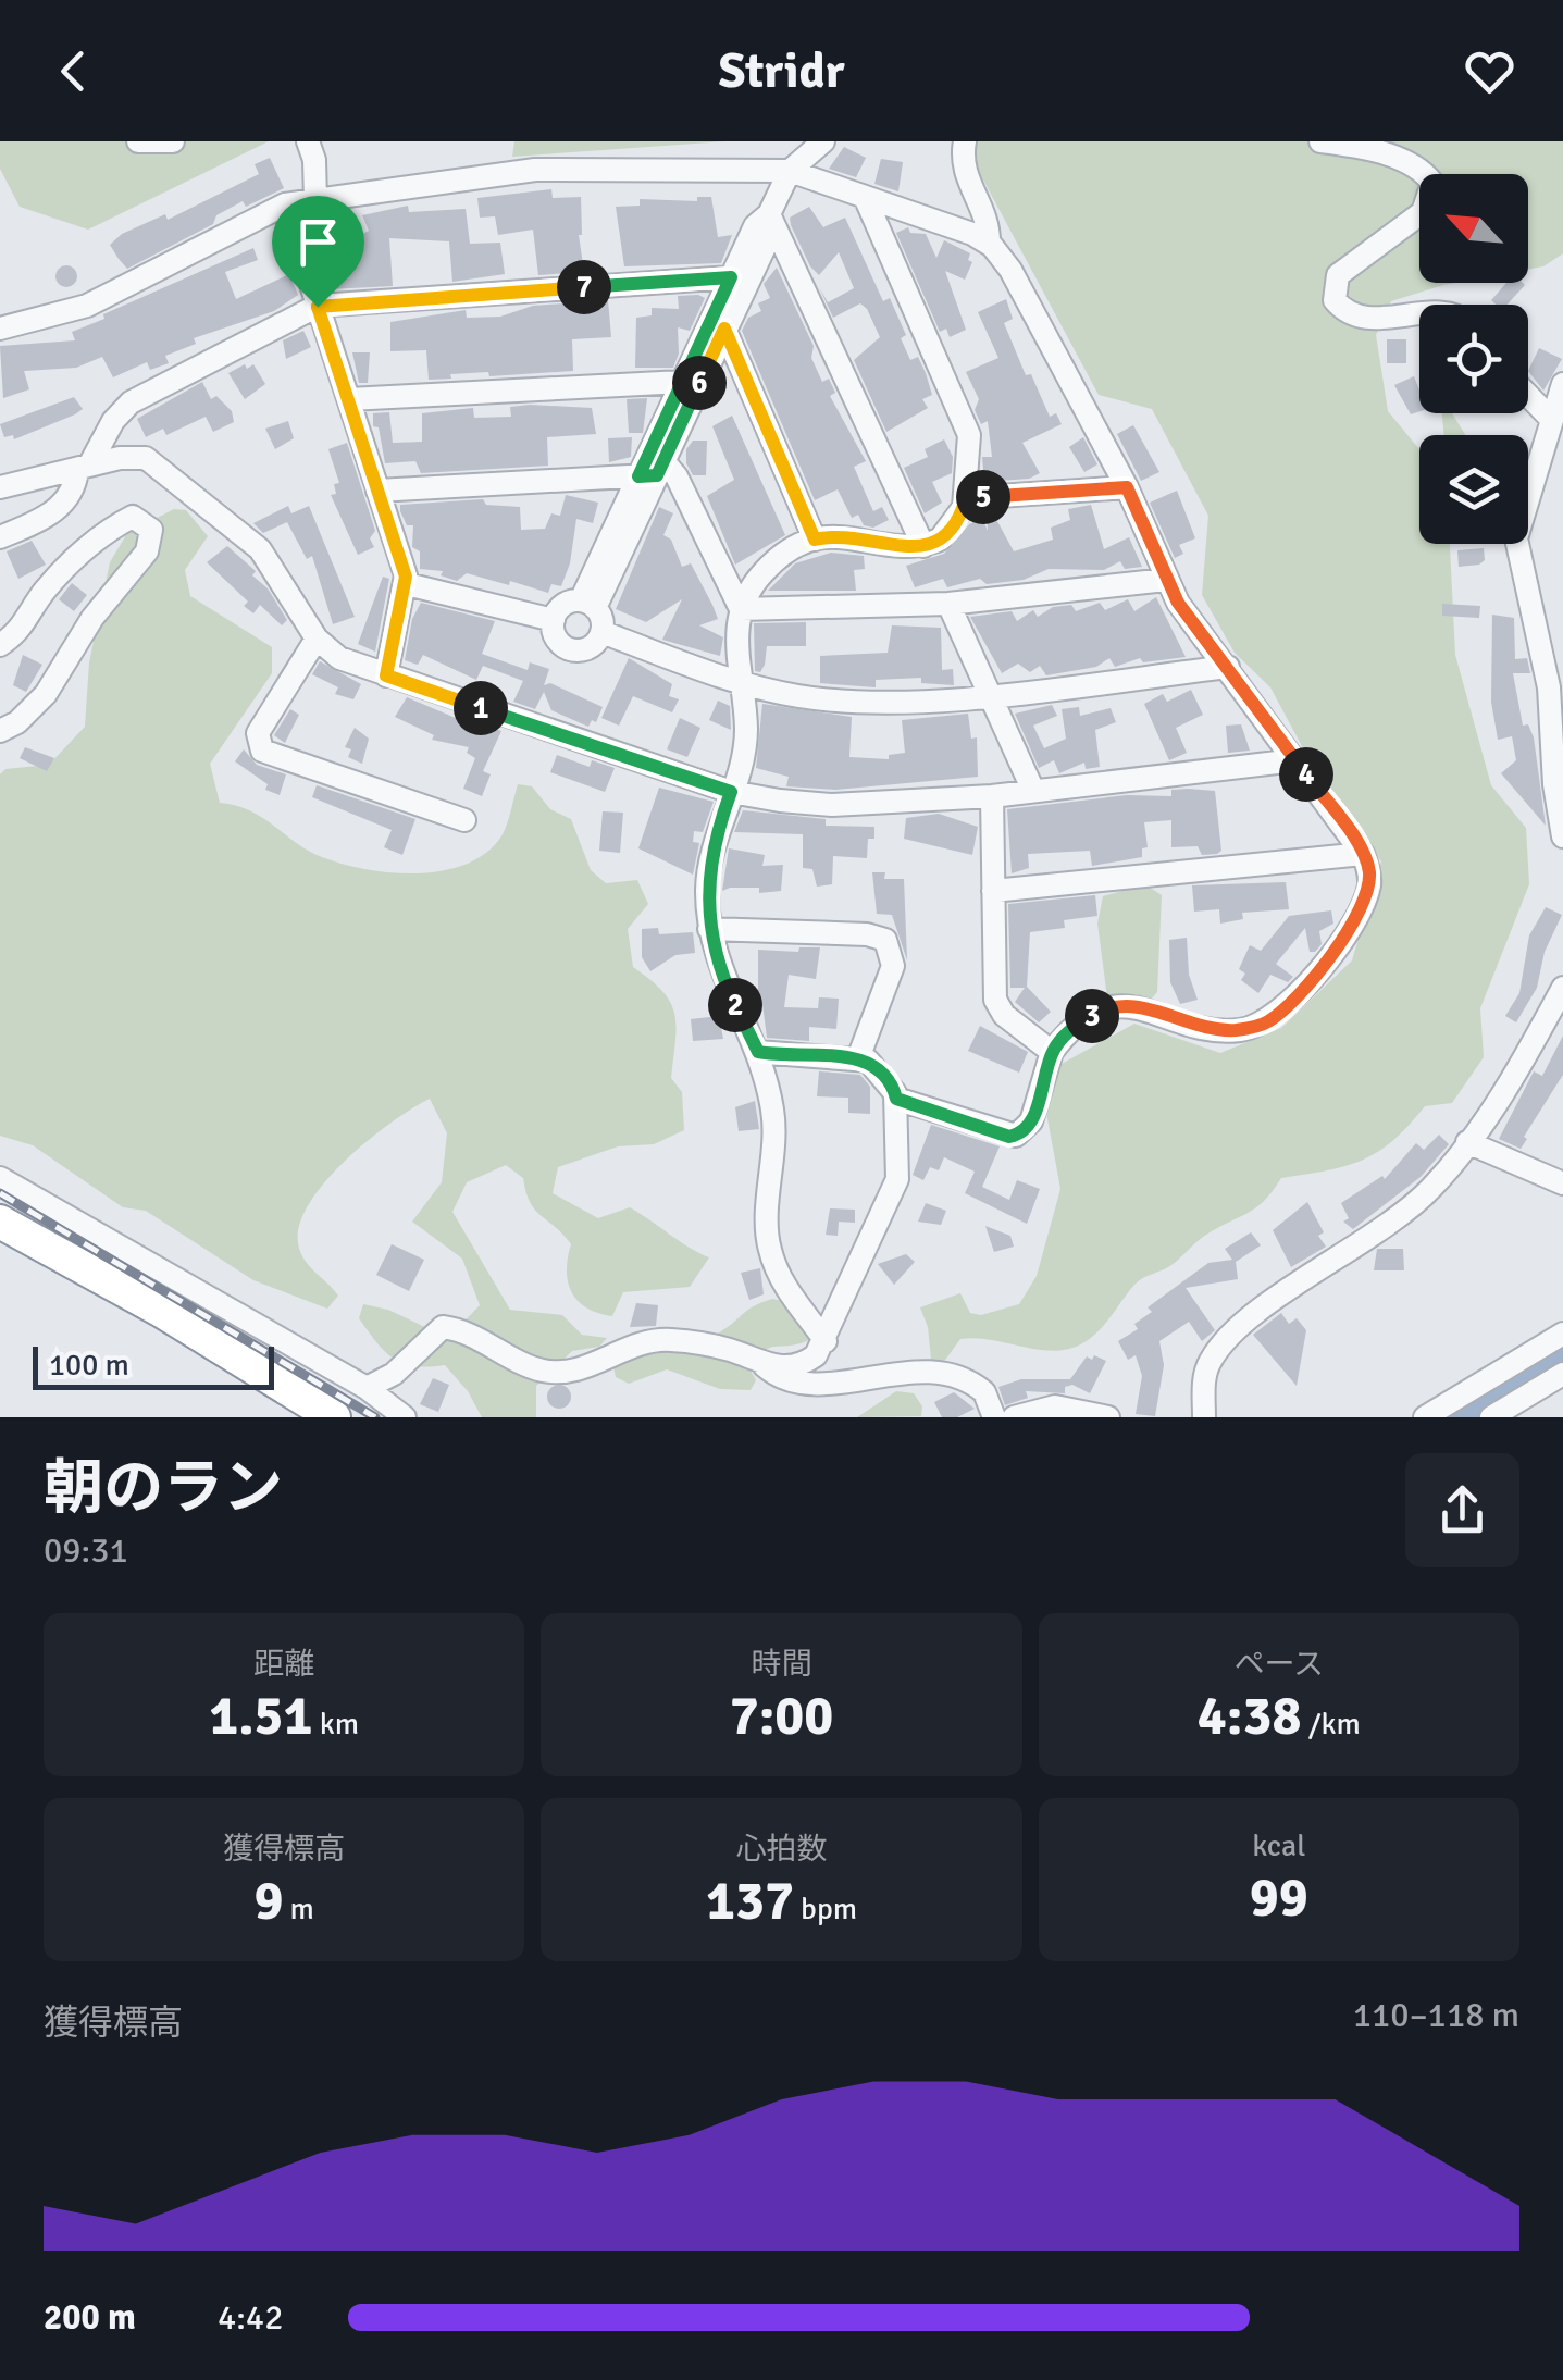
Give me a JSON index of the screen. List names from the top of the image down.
{
  "scale_bar": "100 m",
  "north": "top left",
  "page": {
    "header": "Stridr",
    "pins": [
      "7",
      "6",
      "5",
      "1",
      "4",
      "2",
      "3"
    ],
    "scale": "100 m",
    "heading": ["朝のラン", "09:31"],
    "stats": [
      ["距離", "1.51 km"],
      ["時間", "7:00"],
      ["ペース", "4:38 /km"],
      ["獲得標高", "9 m"],
      ["心拍数", "137 bpm"],
      ["kcal", "99"]
    ],
    "chart": ["獲得標高", "110–118 m"],
    "list": [
      {
        "name": "200 m",
        "note": "4:42"
      }
    ]
  }
}
